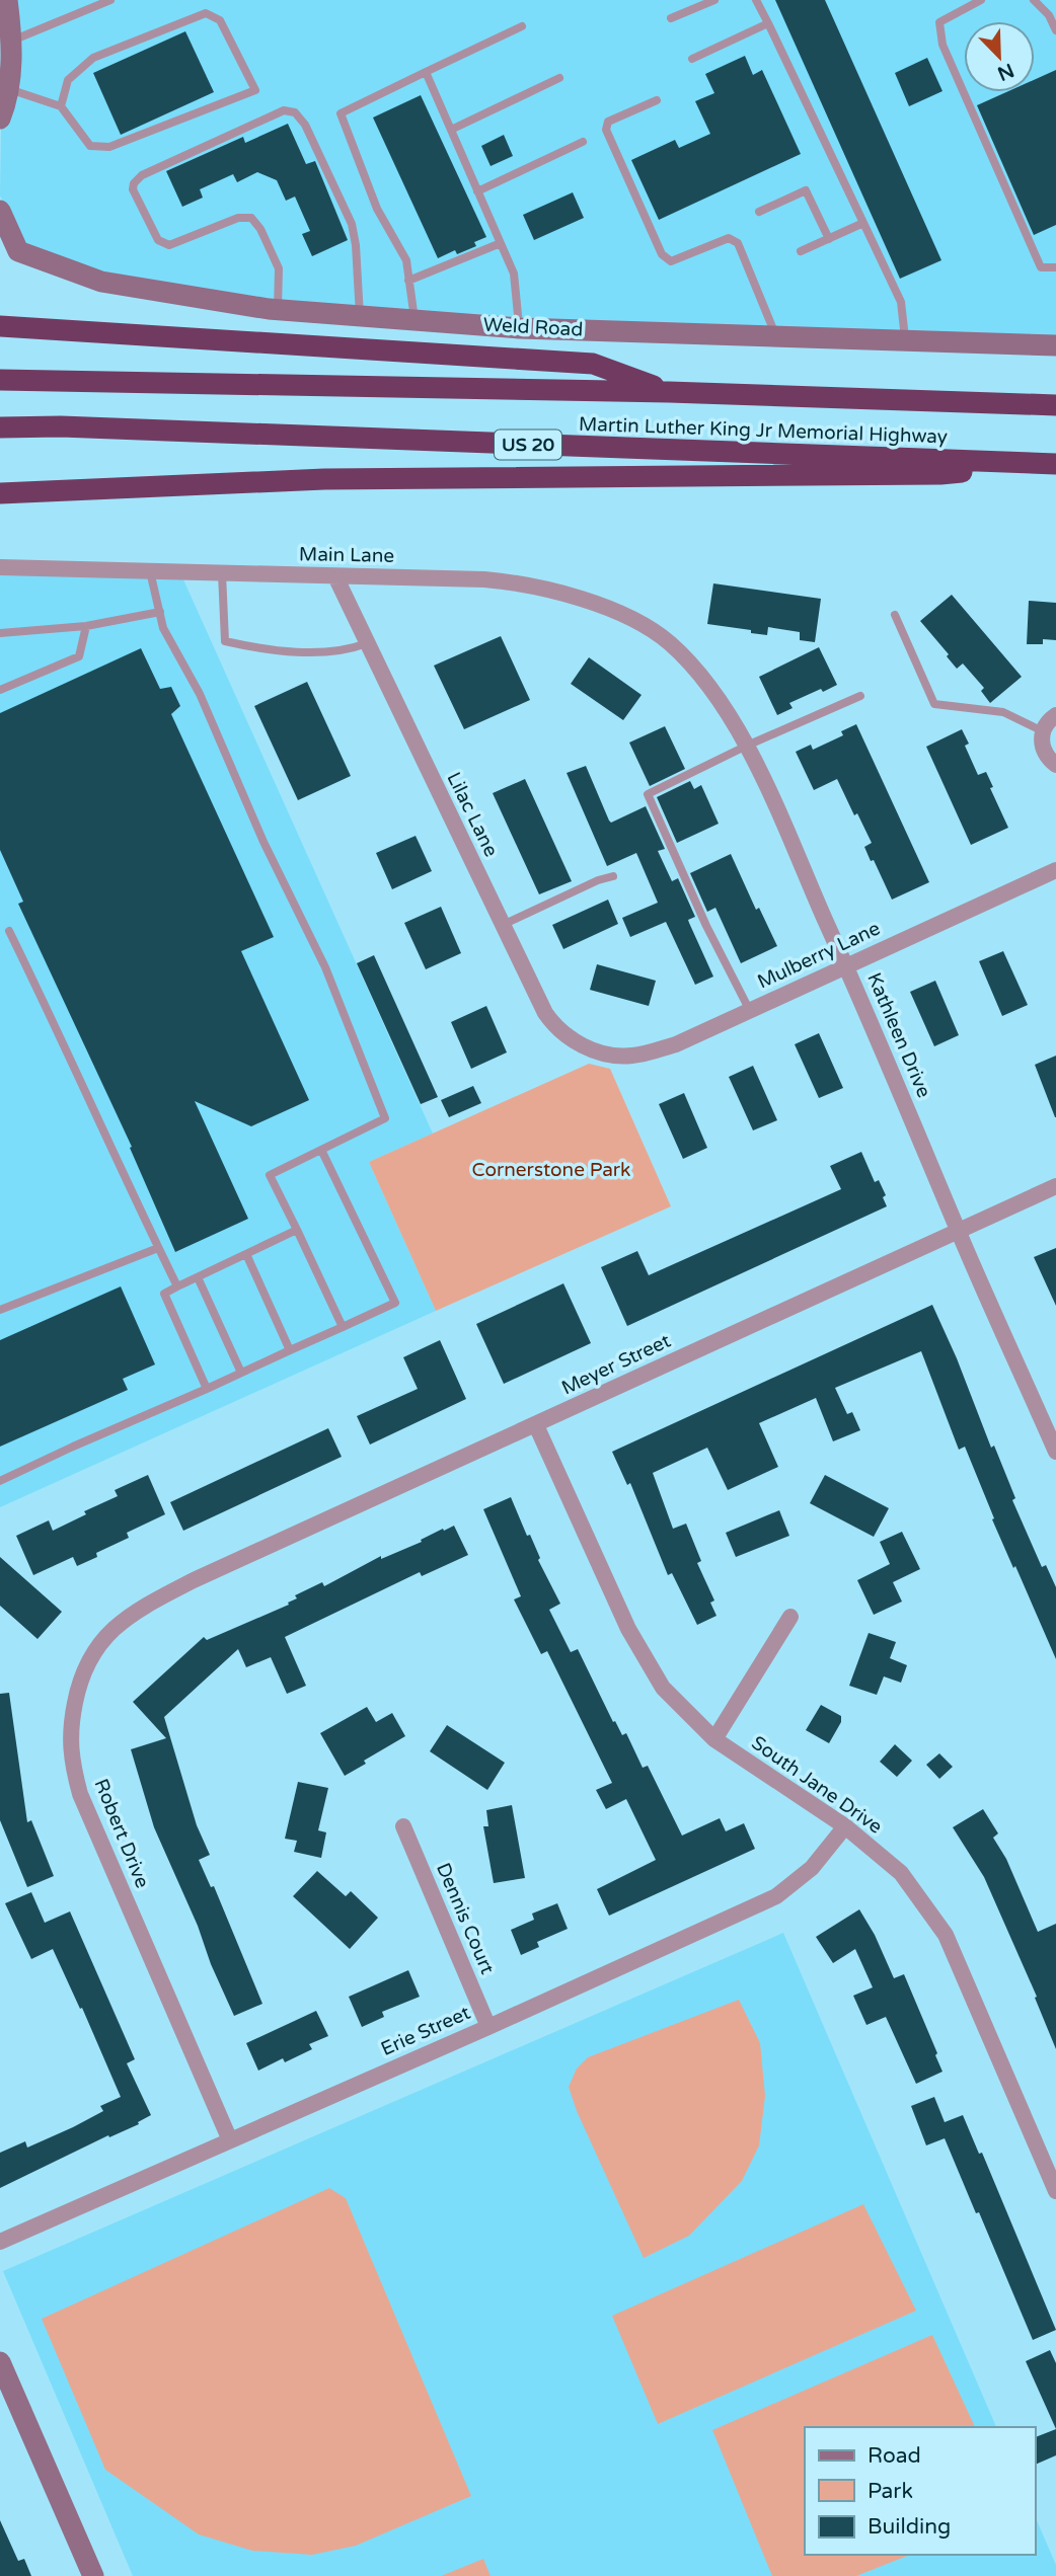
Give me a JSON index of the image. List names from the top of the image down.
{
  "streets": {
    "highway": ["Martin Luther King Jr Memorial Highway", "US 20"],
    "street": [
      "Weld Road",
      "Main Lane",
      "Lilac Lane",
      "Mulberry Lane",
      "Kathleen Drive",
      "Meyer Street",
      "South Jane Drive",
      "Robert Drive",
      "Dennis Court",
      "Erie Street"
    ]
  },
  "crossings": [
    ["Main Lane", "Lilac Lane"],
    ["Main Lane", "Kathleen Drive"],
    ["Lilac Lane", "Mulberry Lane"],
    ["Mulberry Lane", "Kathleen Drive"],
    ["Kathleen Drive", "Meyer Street"],
    ["Meyer Street", "South Jane Drive"],
    ["Meyer Street", "Robert Drive"],
    ["South Jane Drive", "Erie Street"],
    ["Robert Drive", "Erie Street"],
    ["Dennis Court", "Erie Street"]
  ],
  "parks": ["Cornerstone Park"],
  "legend": ["Road", "Park", "Building"],
  "north": "bottom right"
}
